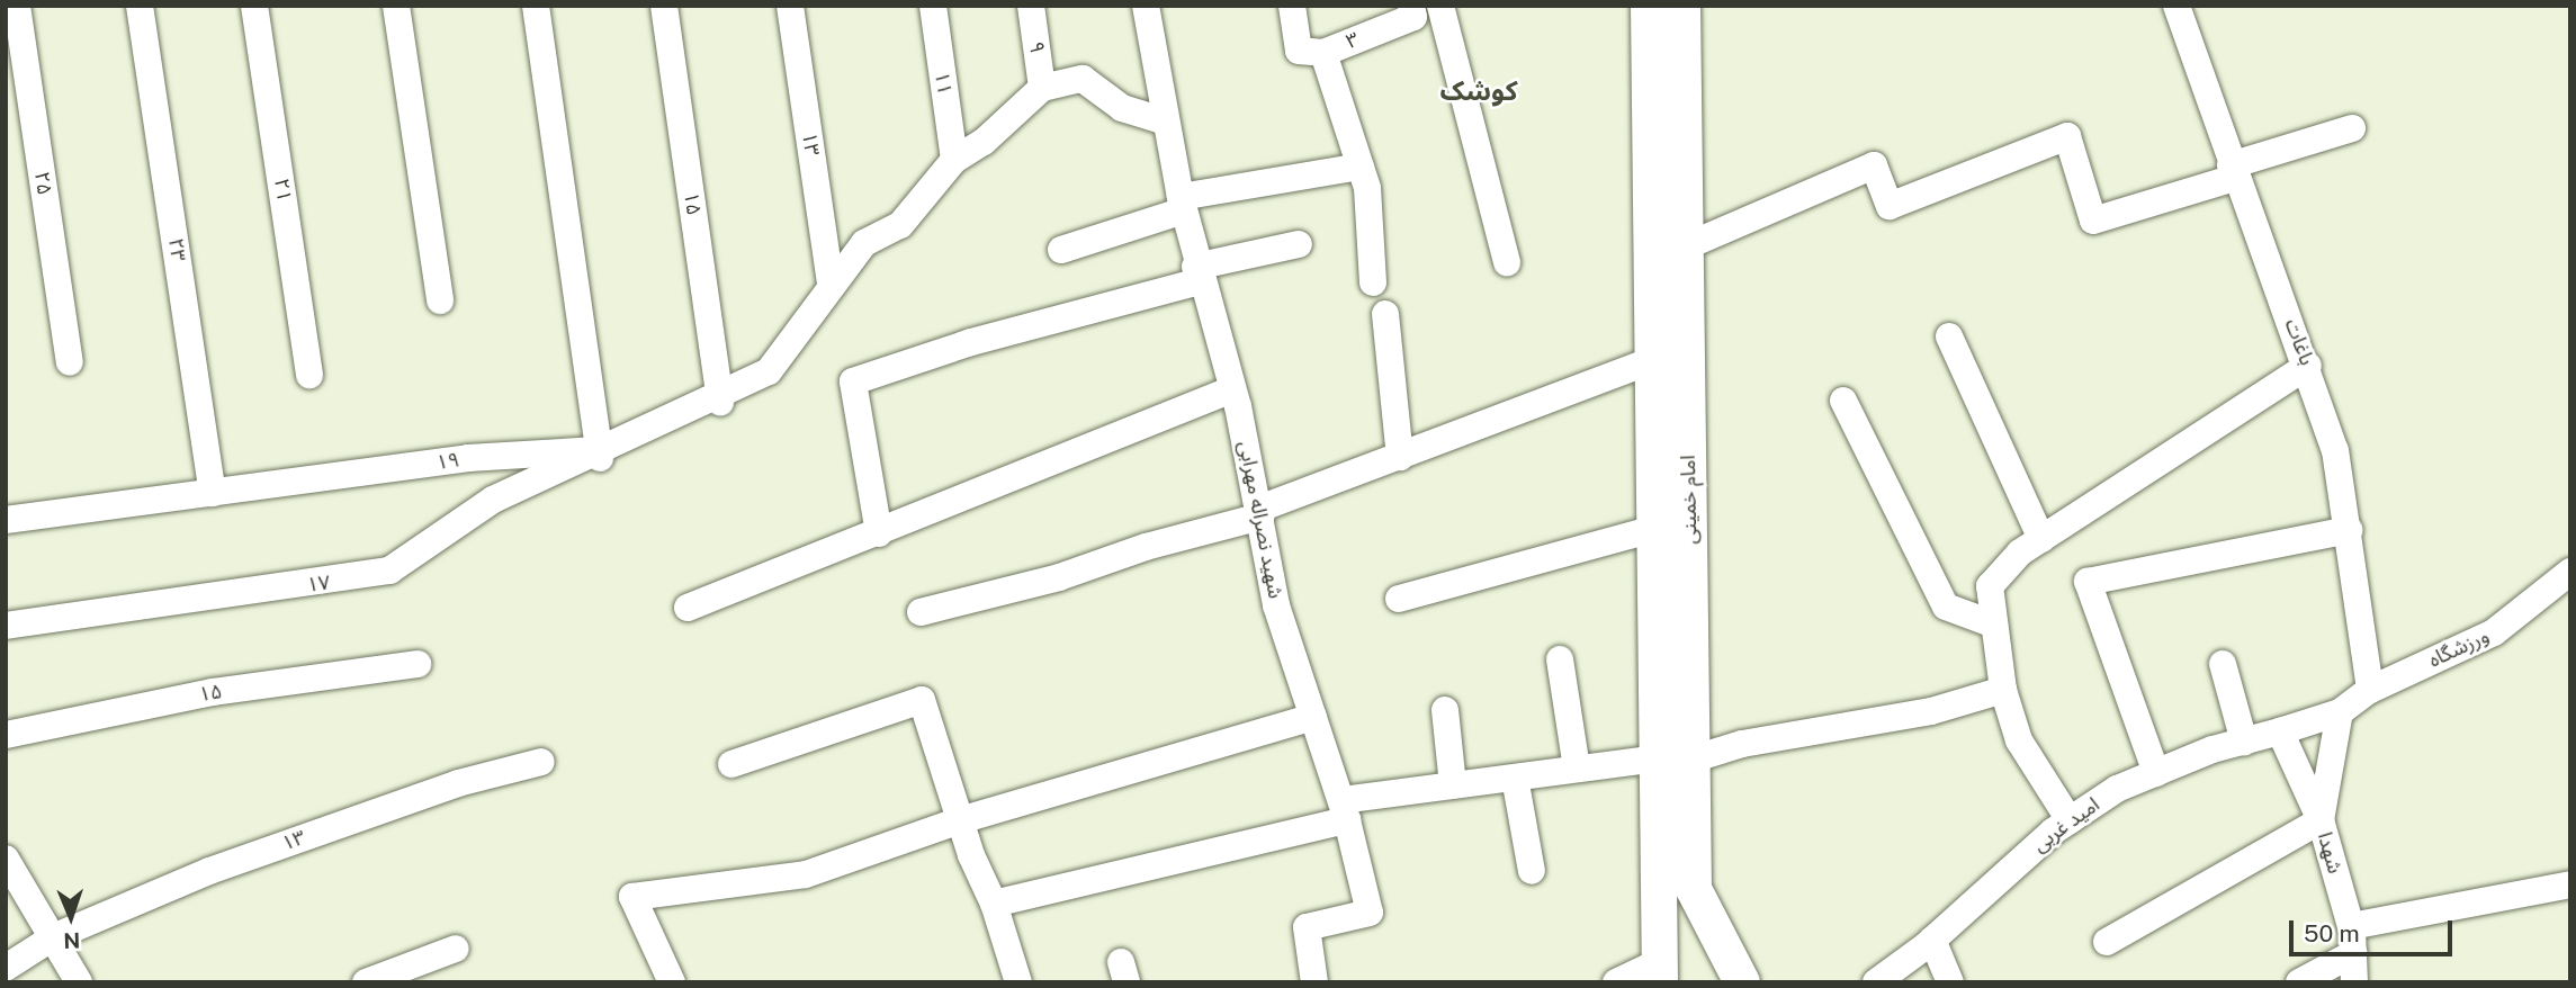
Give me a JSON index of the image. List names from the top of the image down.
{
  "streets": {
    "main road": ["امام خمینی"],
    "street": [
      "۳",
      "۹",
      "۱۱",
      "۱۳",
      "۲۵",
      "۲۱",
      "۱۵",
      "۲۳",
      "باغات",
      "۱۹",
      "شهید نصراله مهرابی",
      "۱۷",
      "ورزشگاه",
      "امید غربی",
      "شهدا"
    ]
  },
  "crossings": [
    ["۹", "۱۹"],
    ["۱۱", "۱۹"],
    ["۱۳", "۱۹"],
    ["۱۵", "۱۹"],
    ["۲۳", "۱۹"],
    ["باغات", "ورزشگاه"],
    ["۱۹", "۱۷"],
    ["ورزشگاه", "امید غربی"],
    ["ورزشگاه", "شهدا"],
    ["امید غربی", "شهدا"]
  ],
  "districts": ["کوشک"],
  "scale_bar": "50 m",
  "north": "bottom"
}
